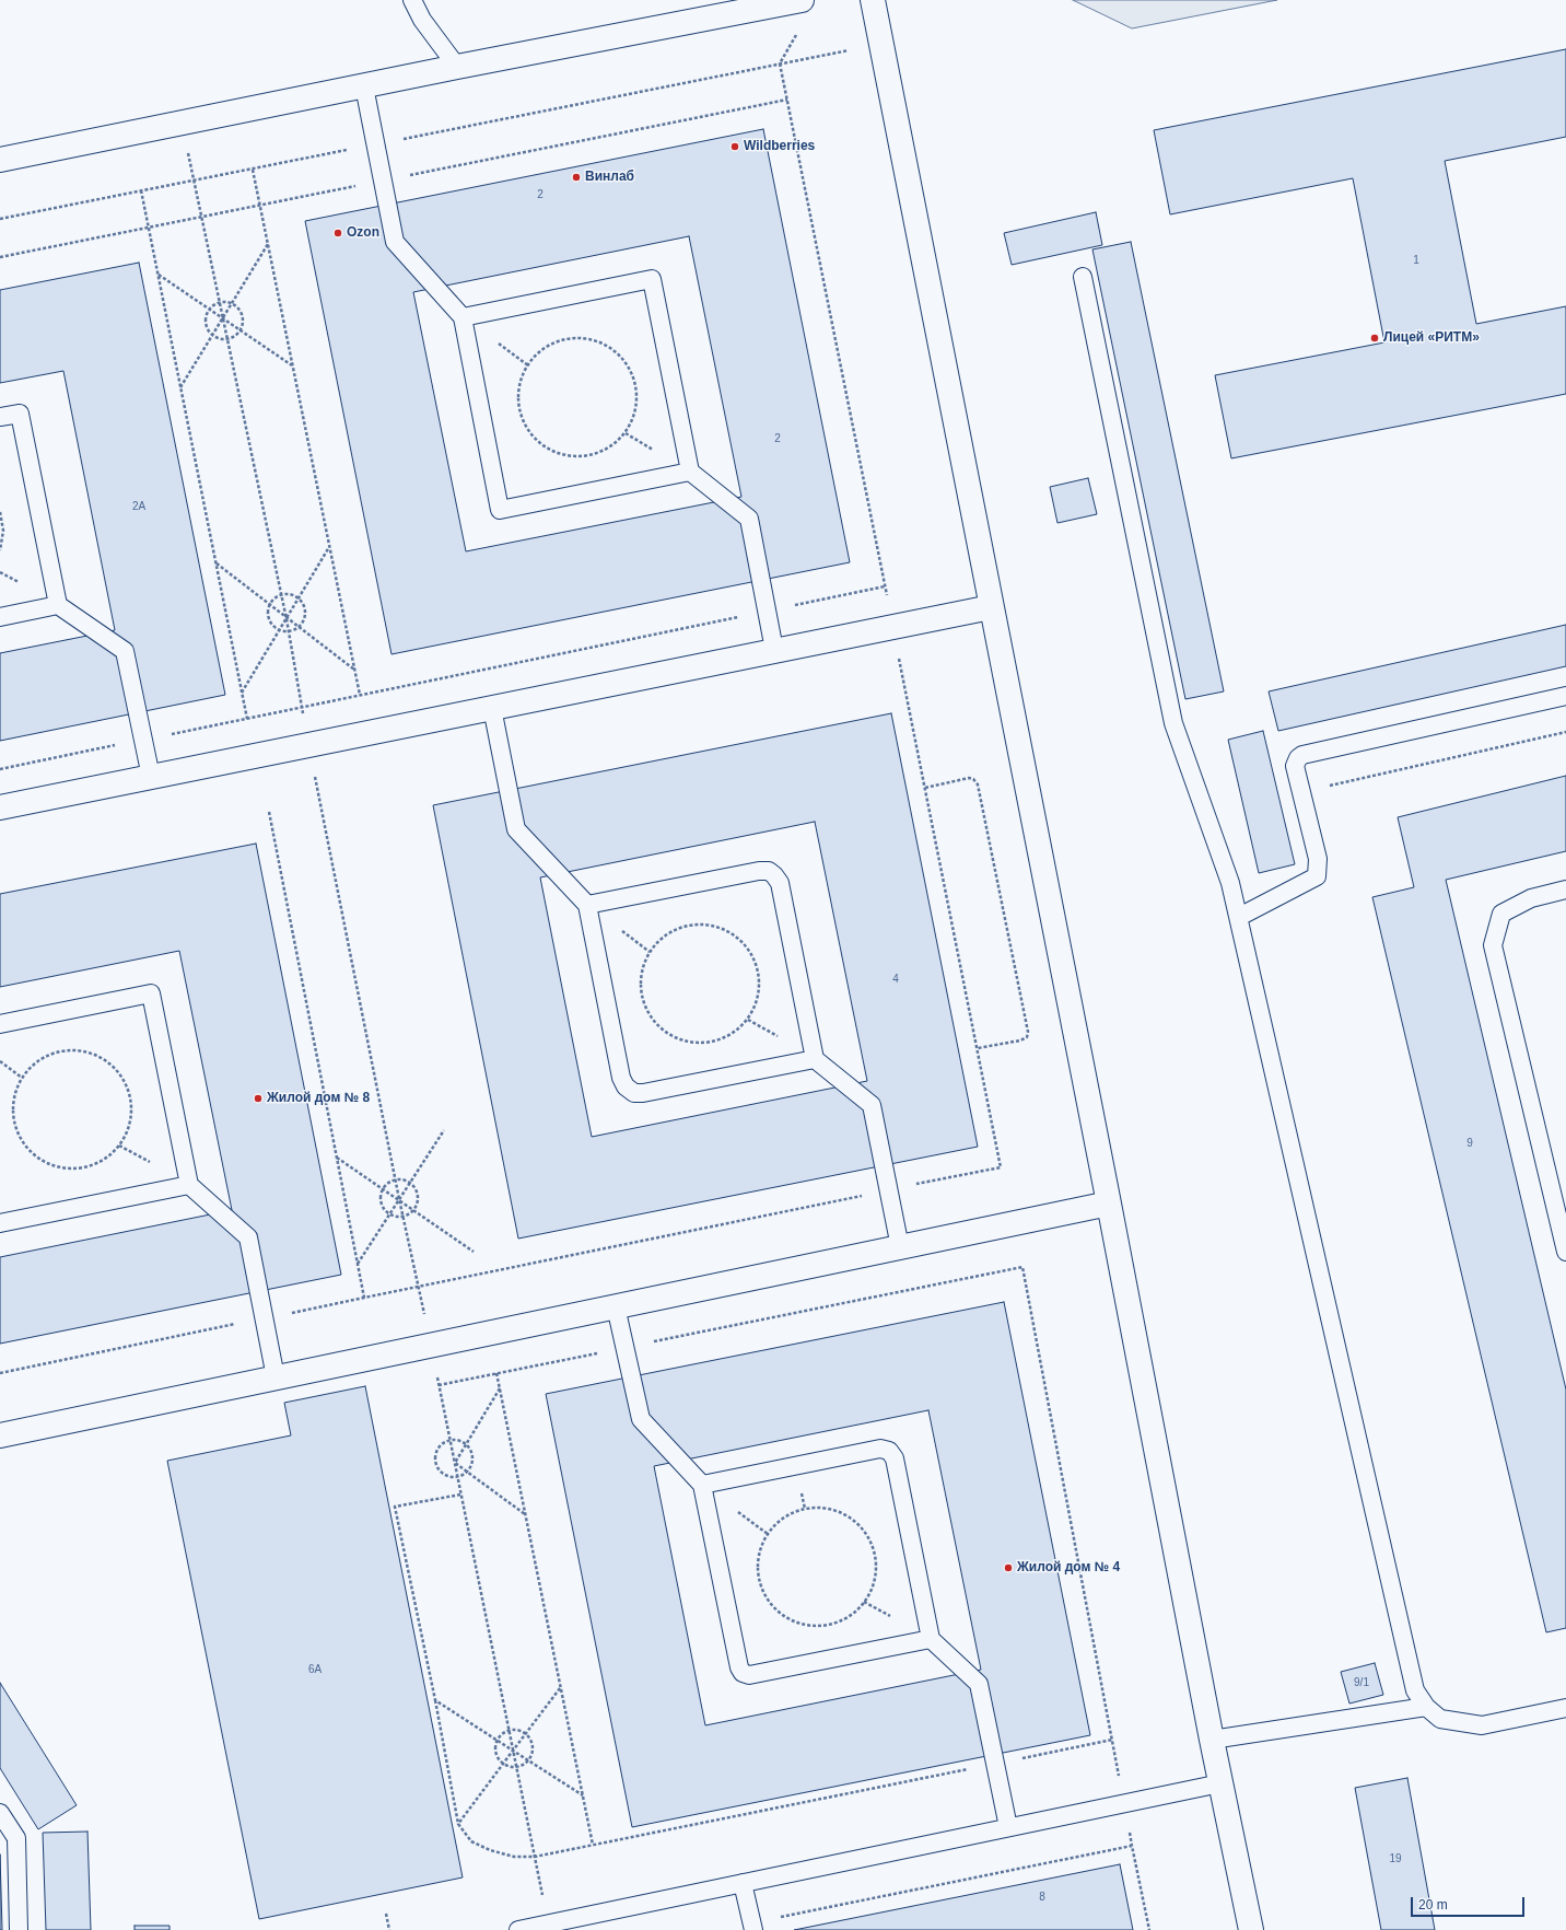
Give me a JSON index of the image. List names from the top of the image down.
{
  "places": [
    "Wildberries",
    "Винлаб",
    "Ozon",
    "Лицей «РИТМ»",
    "Жилой дом № 8",
    "Жилой дом № 4"
  ],
  "house_numbers": [
    "2",
    "1",
    "2",
    "2А",
    "4",
    "9",
    "6А",
    "9/1",
    "19",
    "8"
  ],
  "scale_bar": "20 m"
}
